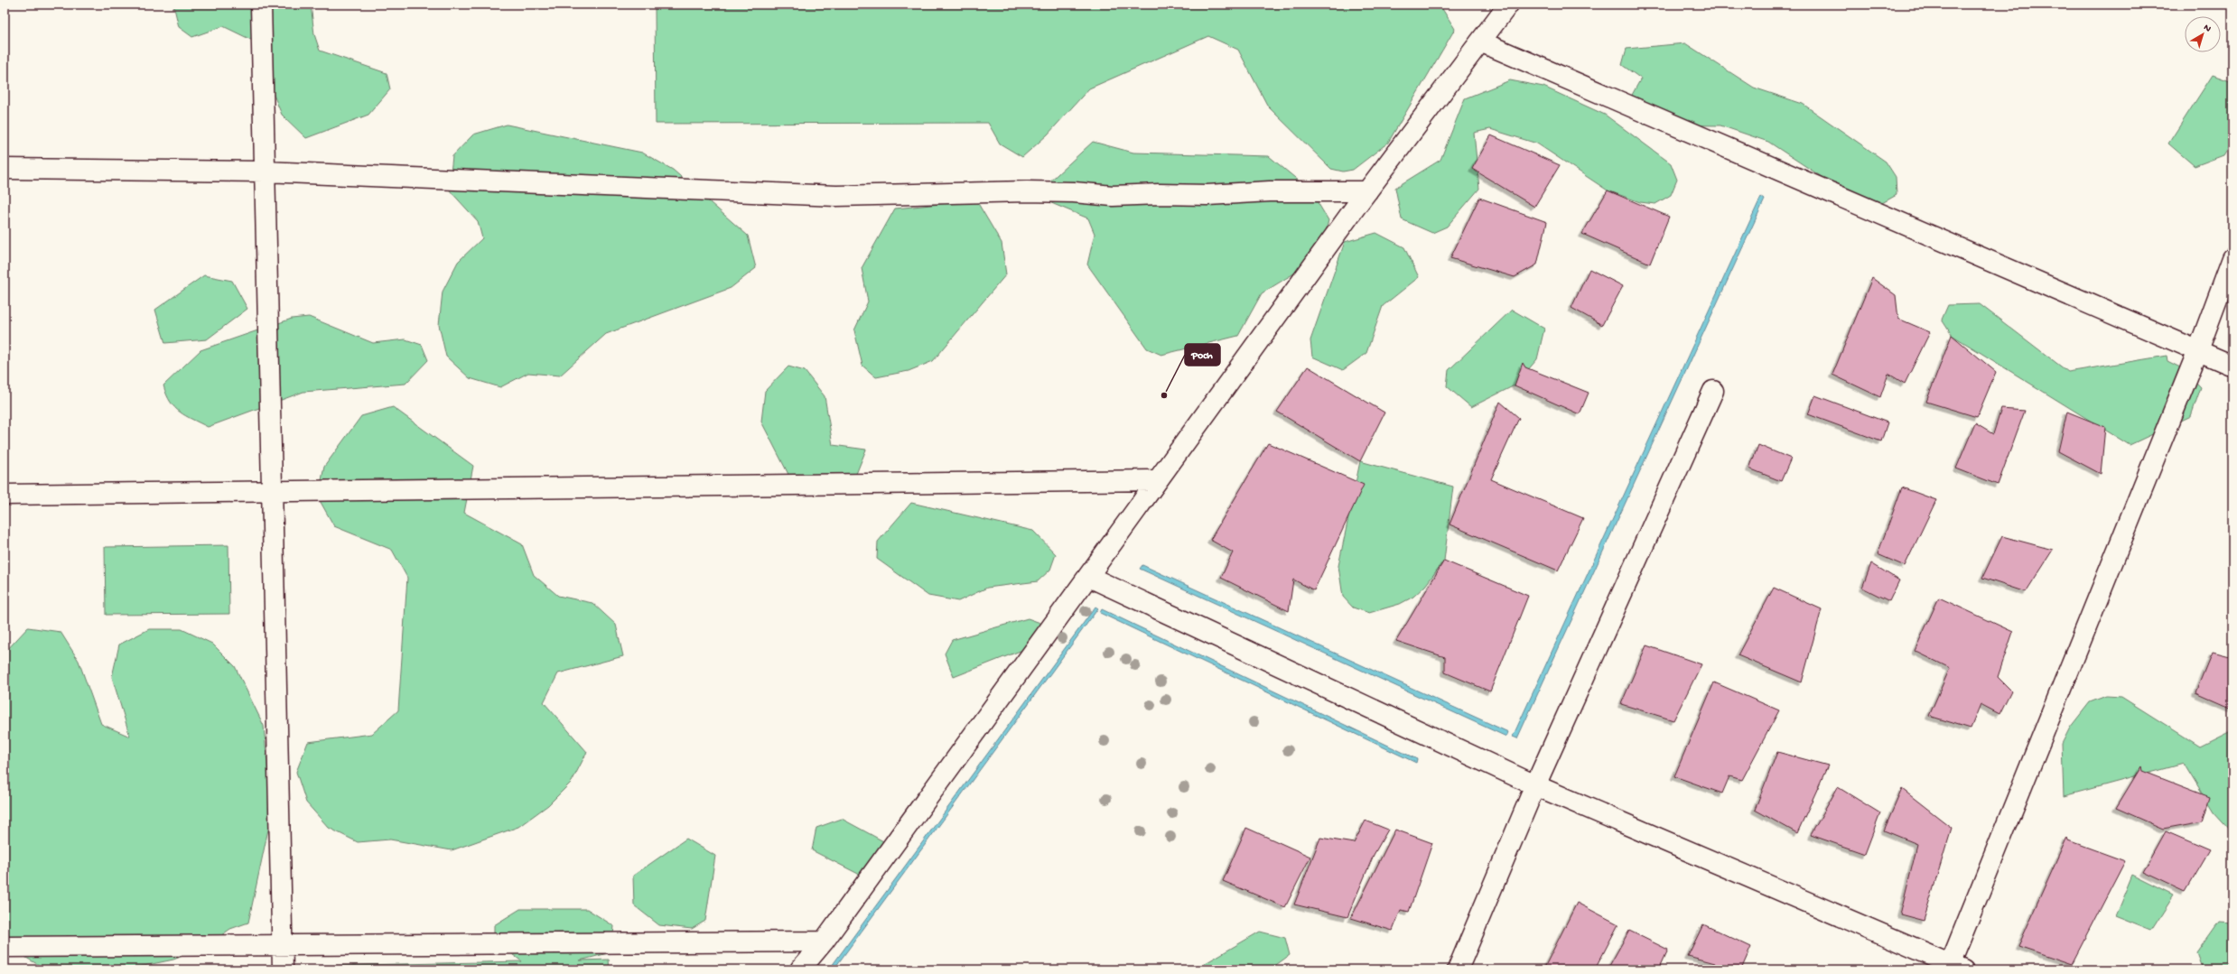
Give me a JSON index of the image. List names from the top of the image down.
{
  "places": ["Poch"],
  "north": "top right"
}
